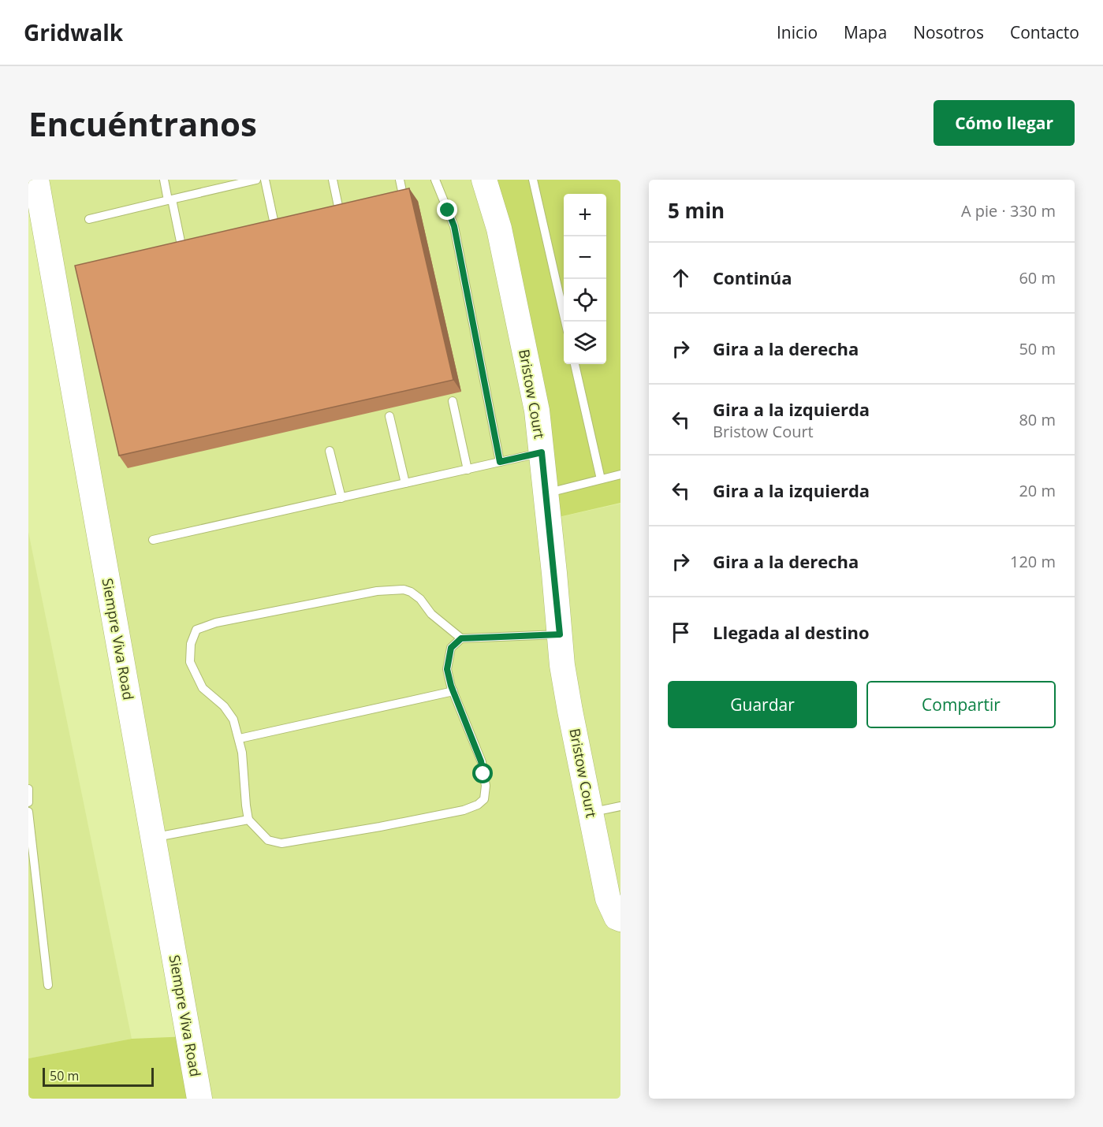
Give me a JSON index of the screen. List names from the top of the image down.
{
  "streets": {
    "street": ["Bristow Court", "Siempre Viva Road"]
  },
  "scale_bar": "50 m",
  "page": {
    "header": "Gridwalk",
    "nav": [
      "Inicio",
      "Mapa",
      "Nosotros",
      "Contacto"
    ],
    "buttons": [
      "Cómo llegar",
      ["Guardar", "Compartir"]
    ],
    "title": "Encuéntranos",
    "heading": ["5 min", "A pie · 330 m"],
    "map_buttons": ["+", "−"],
    "list": [
      ["Continúa", "60 m"],
      ["Gira a la derecha", "50 m"],
      ["Gira a la izquierda", "Bristow Court", "80 m"],
      ["Gira a la izquierda", "20 m"],
      ["Gira a la derecha", "120 m"],
      "Llegada al destino"
    ],
    "scale": "50 m"
  }
}
